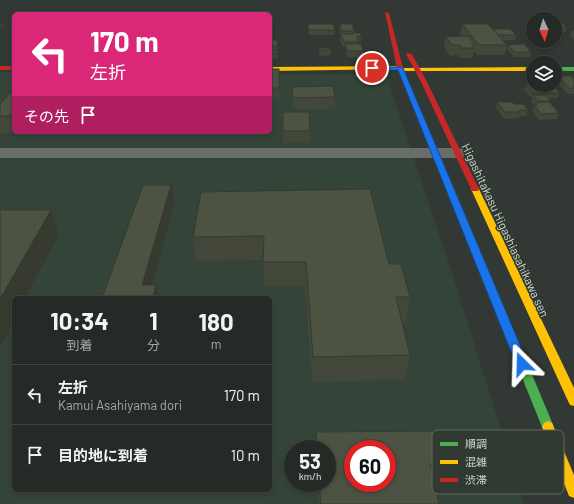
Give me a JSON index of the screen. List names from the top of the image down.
{
  "streets": {
    "main road": ["Higashitakasu Higashiasahikawa sen"]
  },
  "legend": ["順調", "混雑", "渋滞"],
  "north": "bottom",
  "page": {
    "turn": ["170 m", "左折"],
    "then": "その先",
    "eta": [
      "10:34",
      "到着",
      "1",
      "分",
      "180",
      "m"
    ],
    "list": [
      {
        "name": "左折",
        "note": "Kamui Asahiyama dori",
        "value": "170 m"
      },
      {
        "name": "目的地に到着",
        "value": "10 m"
      }
    ],
    "speed": "53 km/h",
    "limit": "60"
  }
}
